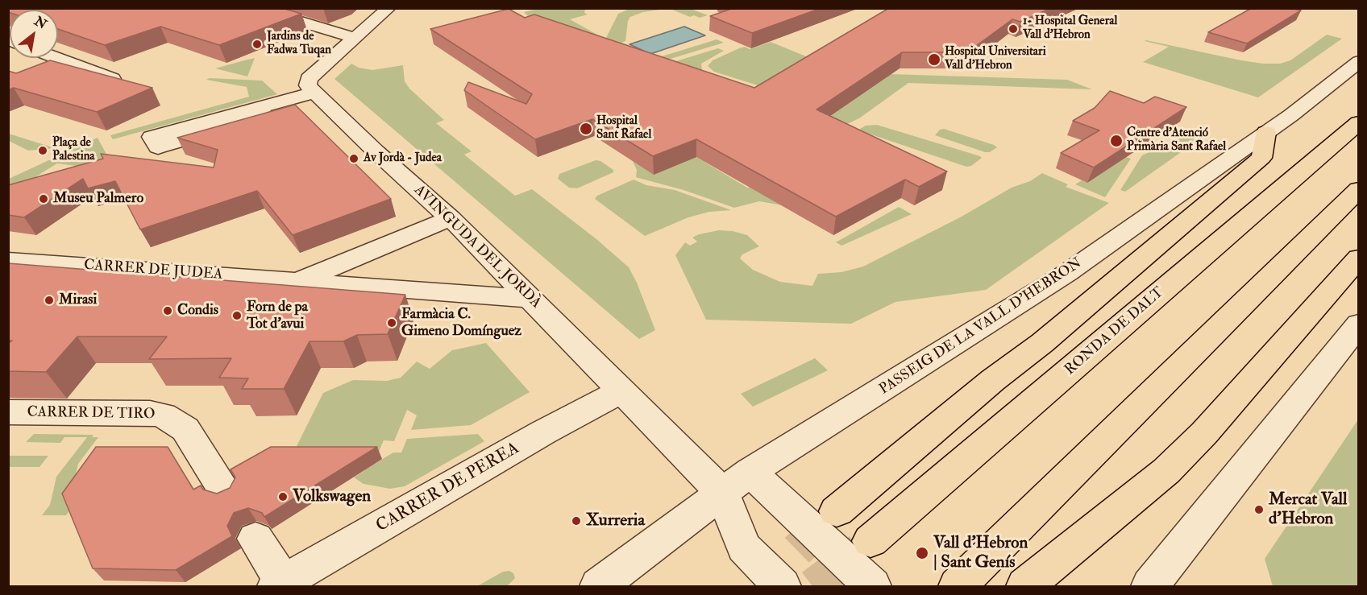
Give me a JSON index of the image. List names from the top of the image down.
{
  "streets": {
    "highway": ["RONDA DE DALT"],
    "street": [
      "AVINGUDA DEL JORDÀ",
      "CARRER DE JUDEA",
      "PASSEIG DE LA VALL D'HEBRON",
      "CARRER DE TIRO",
      "CARRER DE PEREA"
    ]
  },
  "crossings": [
    ["AVINGUDA DEL JORDÀ", "CARRER DE JUDEA"],
    ["AVINGUDA DEL JORDÀ", "PASSEIG DE LA VALL D'HEBRON"],
    ["AVINGUDA DEL JORDÀ", "CARRER DE PEREA"]
  ],
  "places": [
    "1- Hospital General Vall d'Hebron",
    "Jardins de Fadwa Tuqan",
    "Hospital Universitari Vall d'Hebron",
    "Hospital Sant Rafael",
    "Centre d'Atenció Primària Sant Rafael",
    "Plaça de Palestina",
    "Av Jordà - Judea",
    "Museu Palmero",
    "Mirasi",
    "Condis",
    "Forn de pa Tot d'avui",
    "Farmàcia C. Gimeno Domínguez",
    "Volkswagen",
    "Mercat Vall d'Hebron",
    "Xurreria",
    "Vall d’Hebron | Sant Genís"
  ],
  "north": "top right"
}
